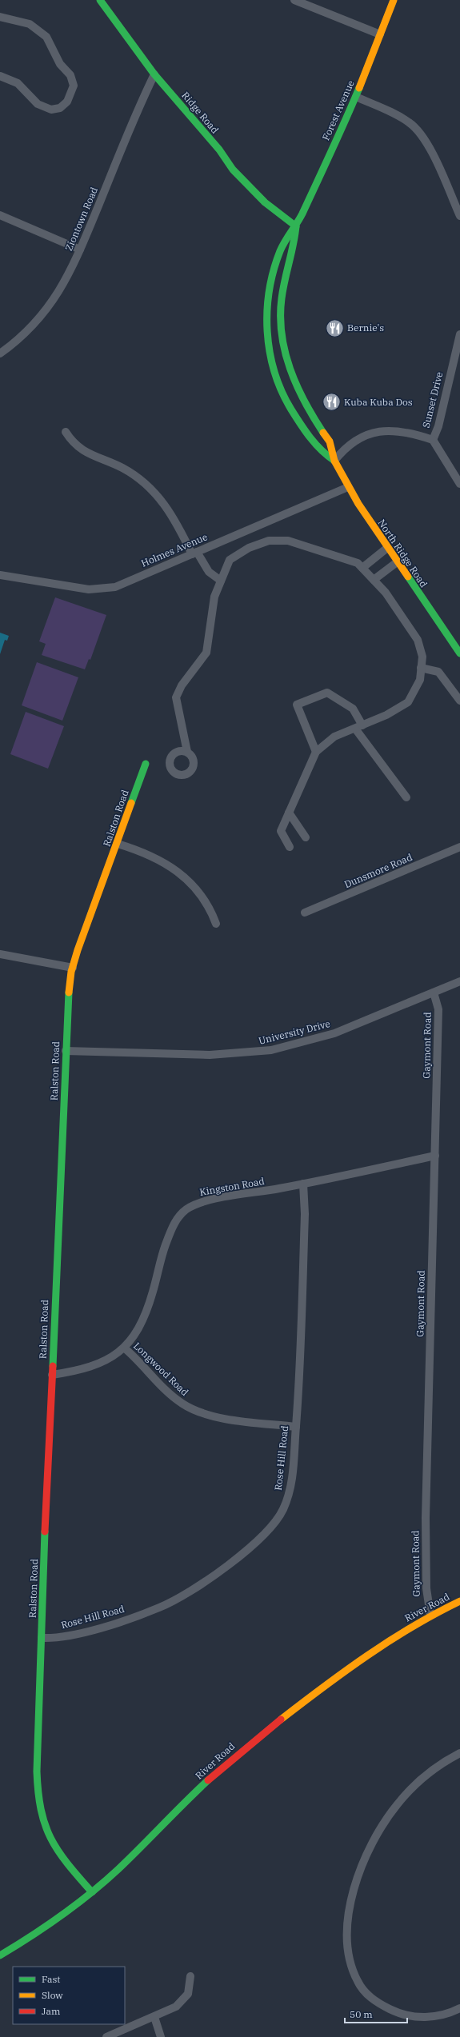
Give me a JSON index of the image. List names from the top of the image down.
{
  "streets": {
    "main road": [
      "Forest Avenue",
      "Ridge Road",
      "North Ridge Road",
      "Ralston Road",
      "River Road"
    ],
    "street": [
      "Ziontown Road",
      "Sunset Drive",
      "Holmes Avenue",
      "Dunsmore Road",
      "University Drive",
      "Gaymont Road",
      "Kingston Road",
      "Longwood Road",
      "Rose Hill Road"
    ]
  },
  "crossings": [
    ["Forest Avenue", "Ridge Road"],
    ["Forest Avenue", "North Ridge Road"],
    ["Ridge Road", "Ziontown Road"],
    ["Ridge Road", "North Ridge Road"],
    ["Holmes Avenue", "North Ridge Road"],
    ["Ralston Road", "University Drive"],
    ["Ralston Road", "Kingston Road"],
    ["Ralston Road", "Rose Hill Road"],
    ["Ralston Road", "River Road"],
    ["University Drive", "Gaymont Road"],
    ["Gaymont Road", "Kingston Road"],
    ["Gaymont Road", "River Road"],
    ["Kingston Road", "Longwood Road"],
    ["Kingston Road", "Rose Hill Road"],
    ["Longwood Road", "Rose Hill Road"]
  ],
  "places": {
    "restaurant": ["Bernie's", "Kuba Kuba Dos"]
  },
  "legend": ["Fast", "Slow", "Jam"],
  "scale_bar": "50 m"
}
